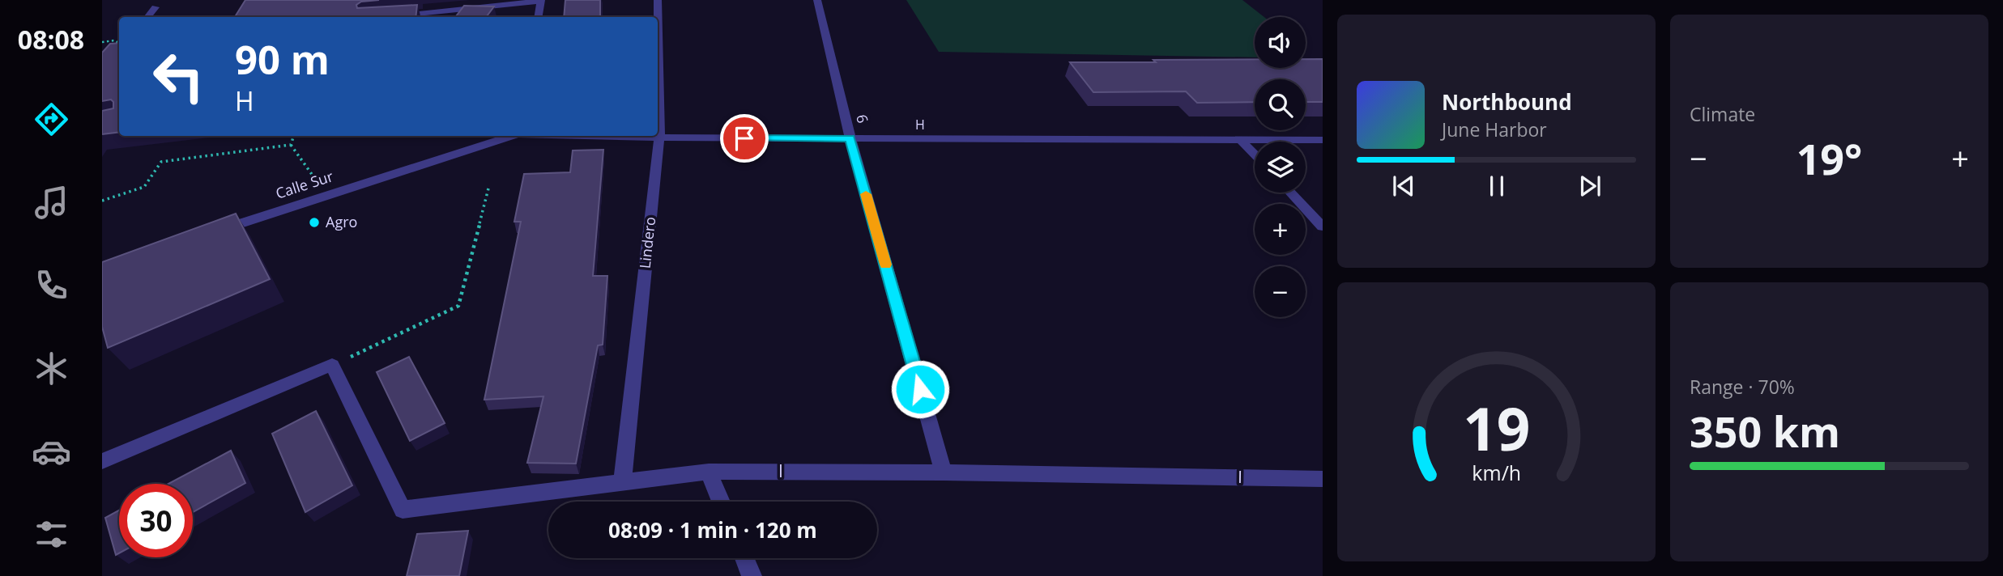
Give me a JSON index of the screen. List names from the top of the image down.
{
  "streets": {
    "street": [
      "6",
      "H",
      "Calle Sur",
      "Lindero",
      "I"
    ]
  },
  "crossings": [
    ["6", "H"],
    ["6", "I"],
    ["H", "Lindero"],
    ["Lindero", "I"]
  ],
  "places": ["Agro"],
  "page": {
    "tabs": "08:08",
    "tile": [
      "Climate",
      ["Range · 70%", "350 km"]
    ],
    "map_buttons": ["+", "−"],
    "turn": ["90 m", "H"],
    "song": ["Northbound", "June Harbor"],
    "heat": ["−", "19°", "+"],
    "limit": "30",
    "trip": "08:09 · 1 min · 120 m",
    "gauge": ["19", "km/h"]
  }
}
